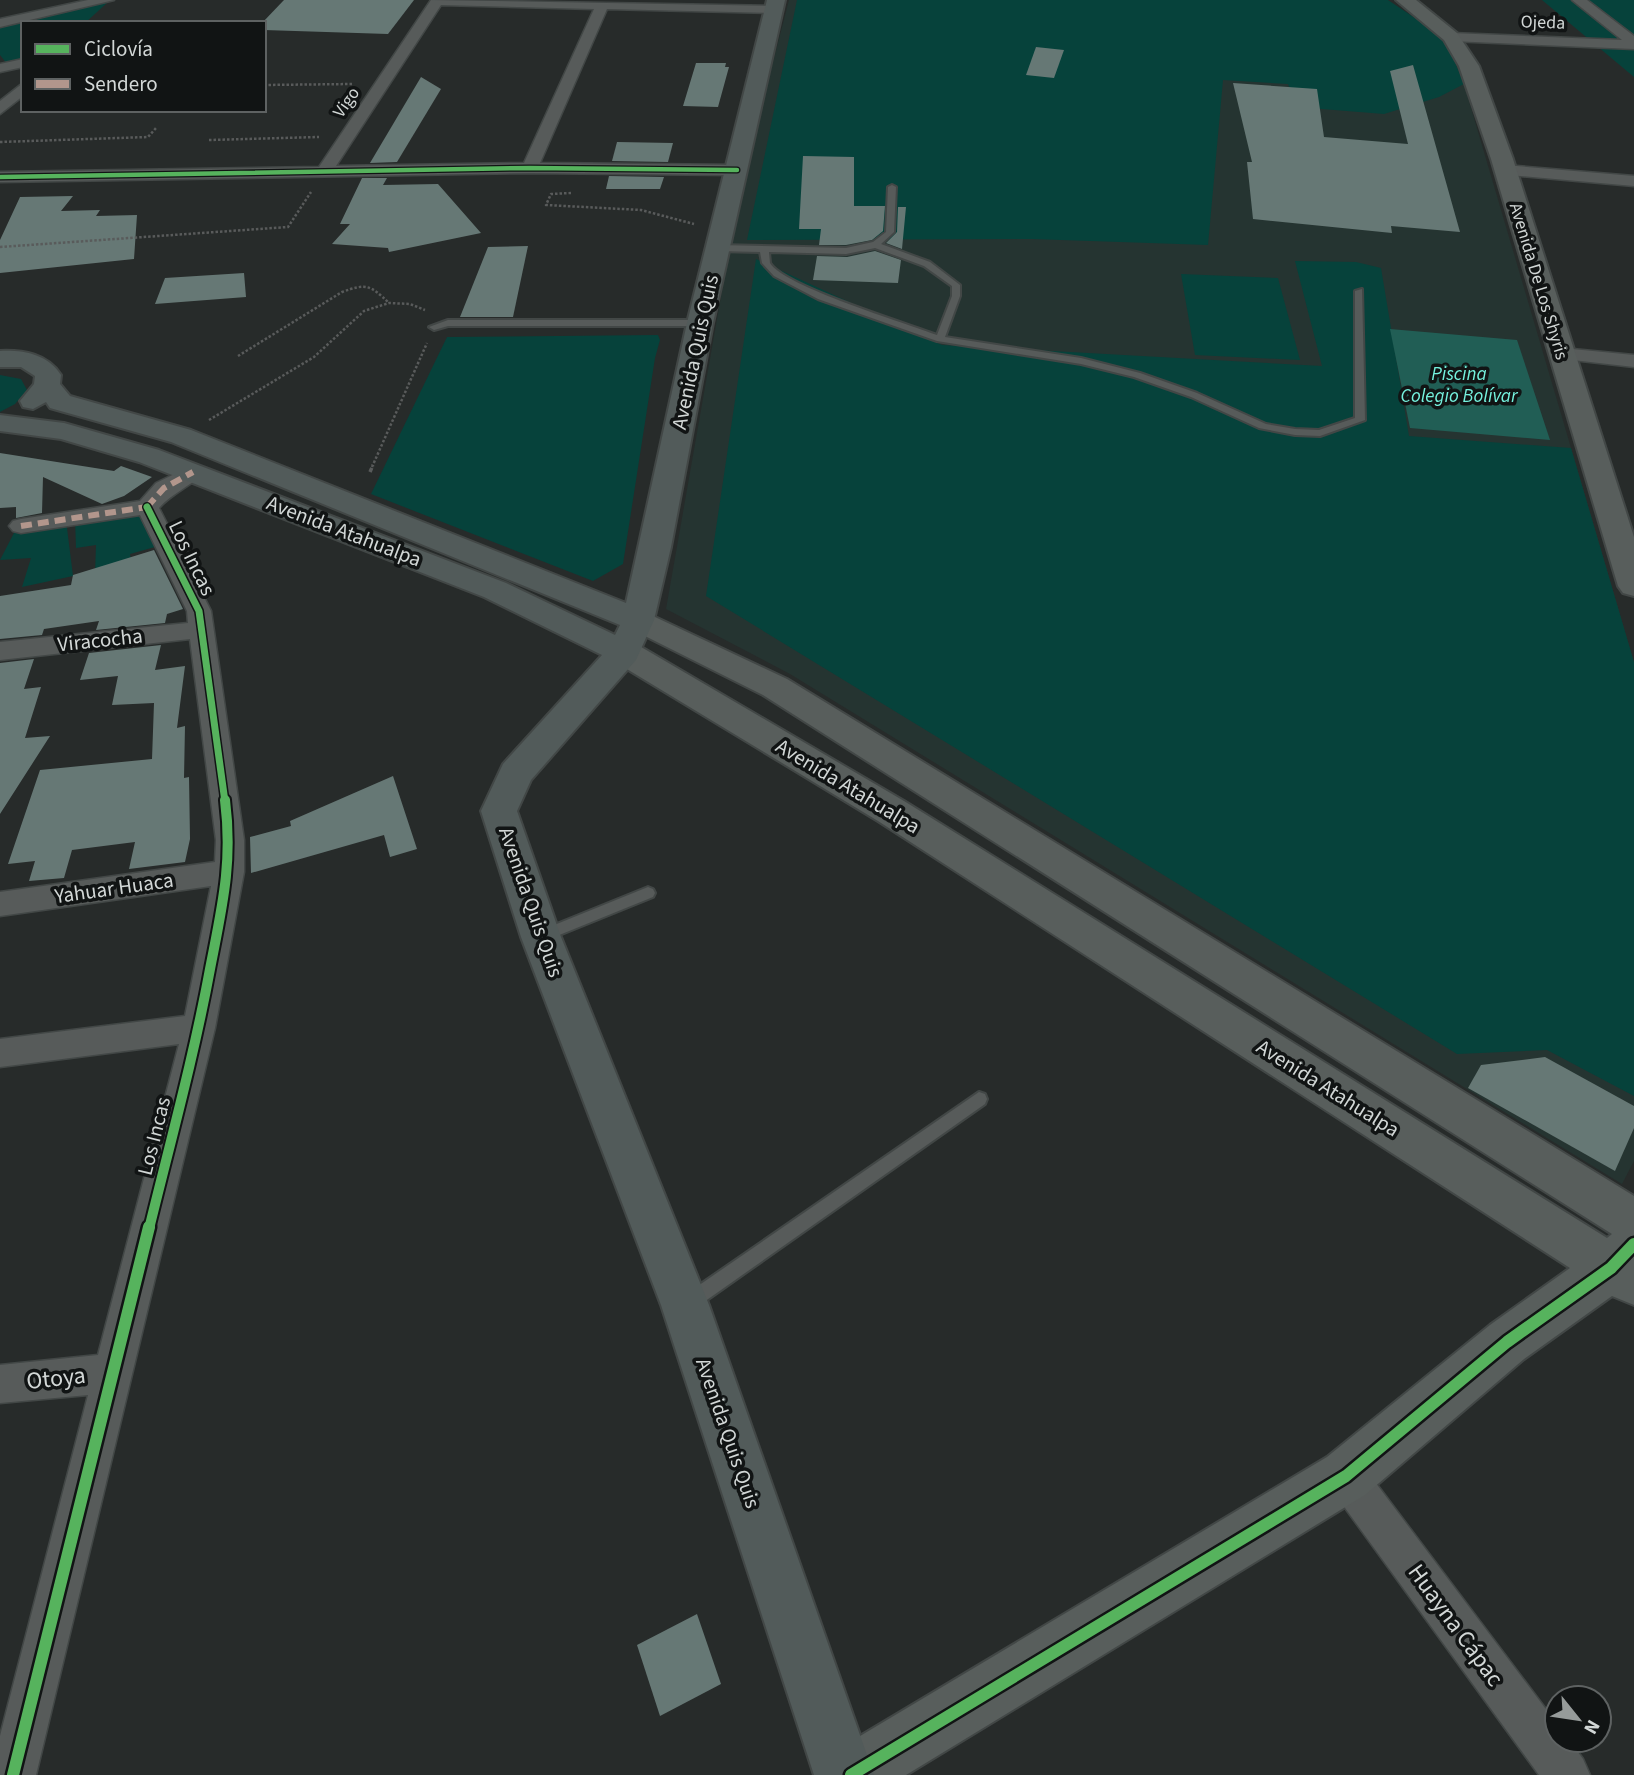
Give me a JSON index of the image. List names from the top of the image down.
{
  "streets": {
    "main road": ["Avenida Quis Quis", "Avenida Atahualpa"],
    "street": [
      "Ojeda",
      "Vigo",
      "Avenida De Los Shyris",
      "Los Incas",
      "Viracocha",
      "Yahuar Huaca",
      "Otoya",
      "Huayna Cápac"
    ]
  },
  "crossings": [
    ["Ojeda", "Avenida De Los Shyris"],
    ["Avenida Quis Quis", "Avenida Atahualpa"],
    ["Avenida Atahualpa", "Los Incas"],
    ["Los Incas", "Viracocha"],
    ["Los Incas", "Yahuar Huaca"],
    ["Los Incas", "Otoya"]
  ],
  "water": ["Piscina Colegio Bolívar"],
  "legend": ["Ciclovía", "Sendero"],
  "north": "bottom right"
}
